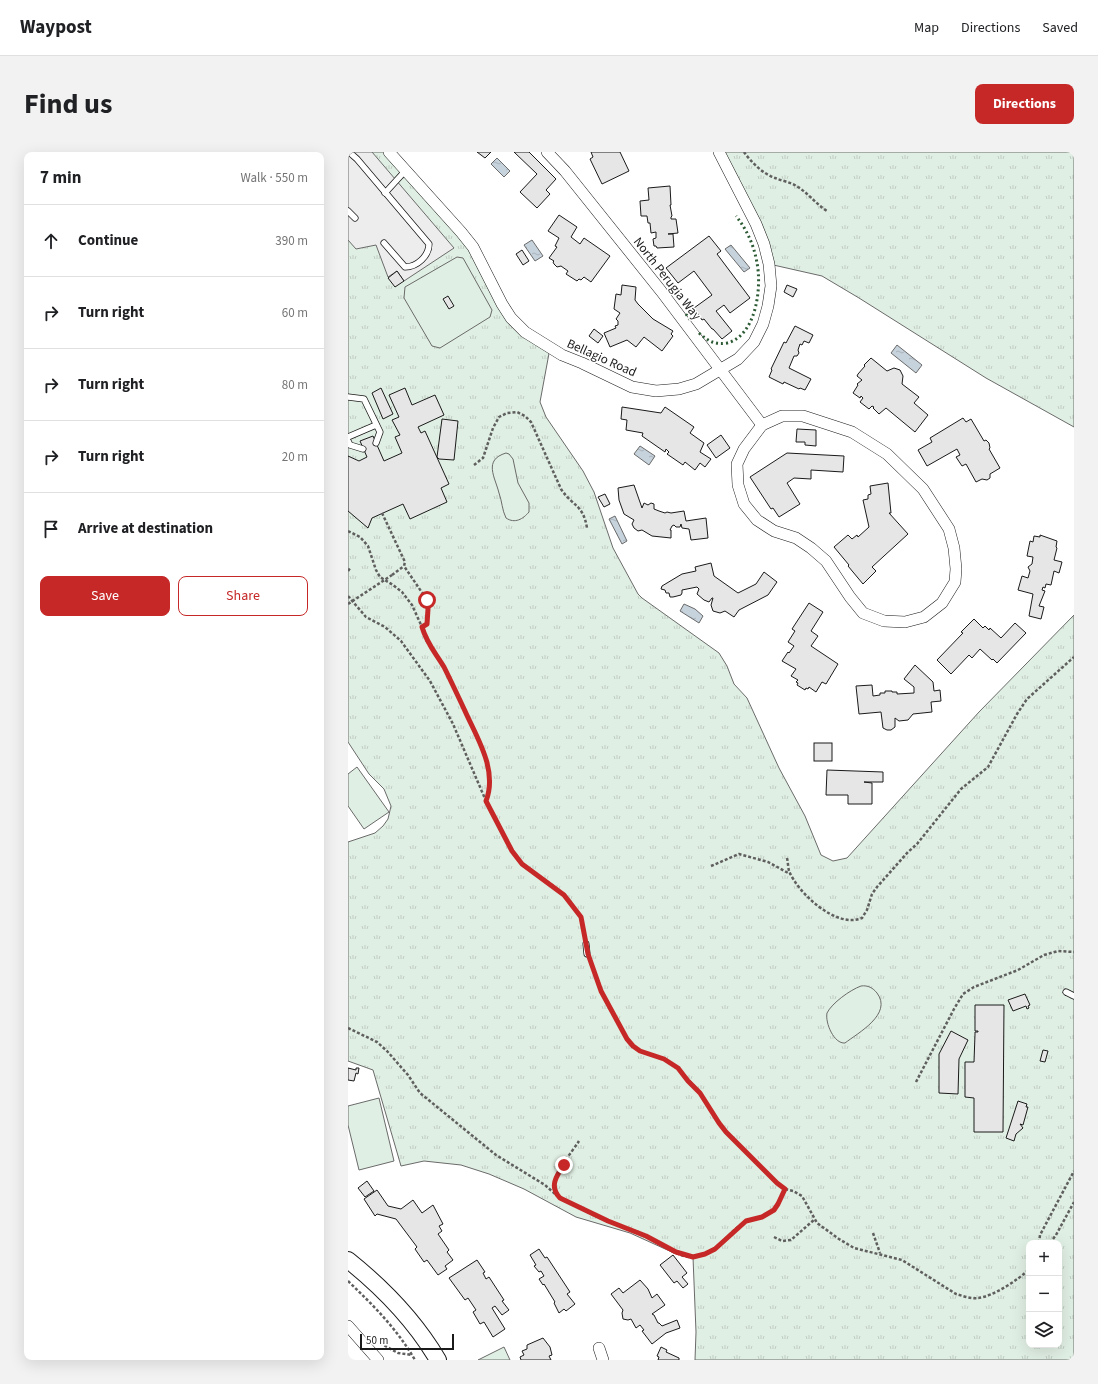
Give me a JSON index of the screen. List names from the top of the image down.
{
  "streets": {
    "street": ["North Perugia Way", "Bellagio Road"]
  },
  "crossings": [
    ["North Perugia Way", "Bellagio Road"]
  ],
  "scale_bar": "50 m",
  "page": {
    "header": "Waypost",
    "nav": ["Map", "Directions", "Saved"],
    "title": "Find us",
    "buttons": [
      "Directions",
      ["Save", "Share"]
    ],
    "heading": ["7 min", "Walk · 550 m"],
    "list": [
      ["Continue", "390 m"],
      ["Turn right", "60 m"],
      ["Turn right", "80 m"],
      ["Turn right", "20 m"],
      "Arrive at destination"
    ],
    "map_buttons": ["+", "−"],
    "scale": "50 m"
  }
}
